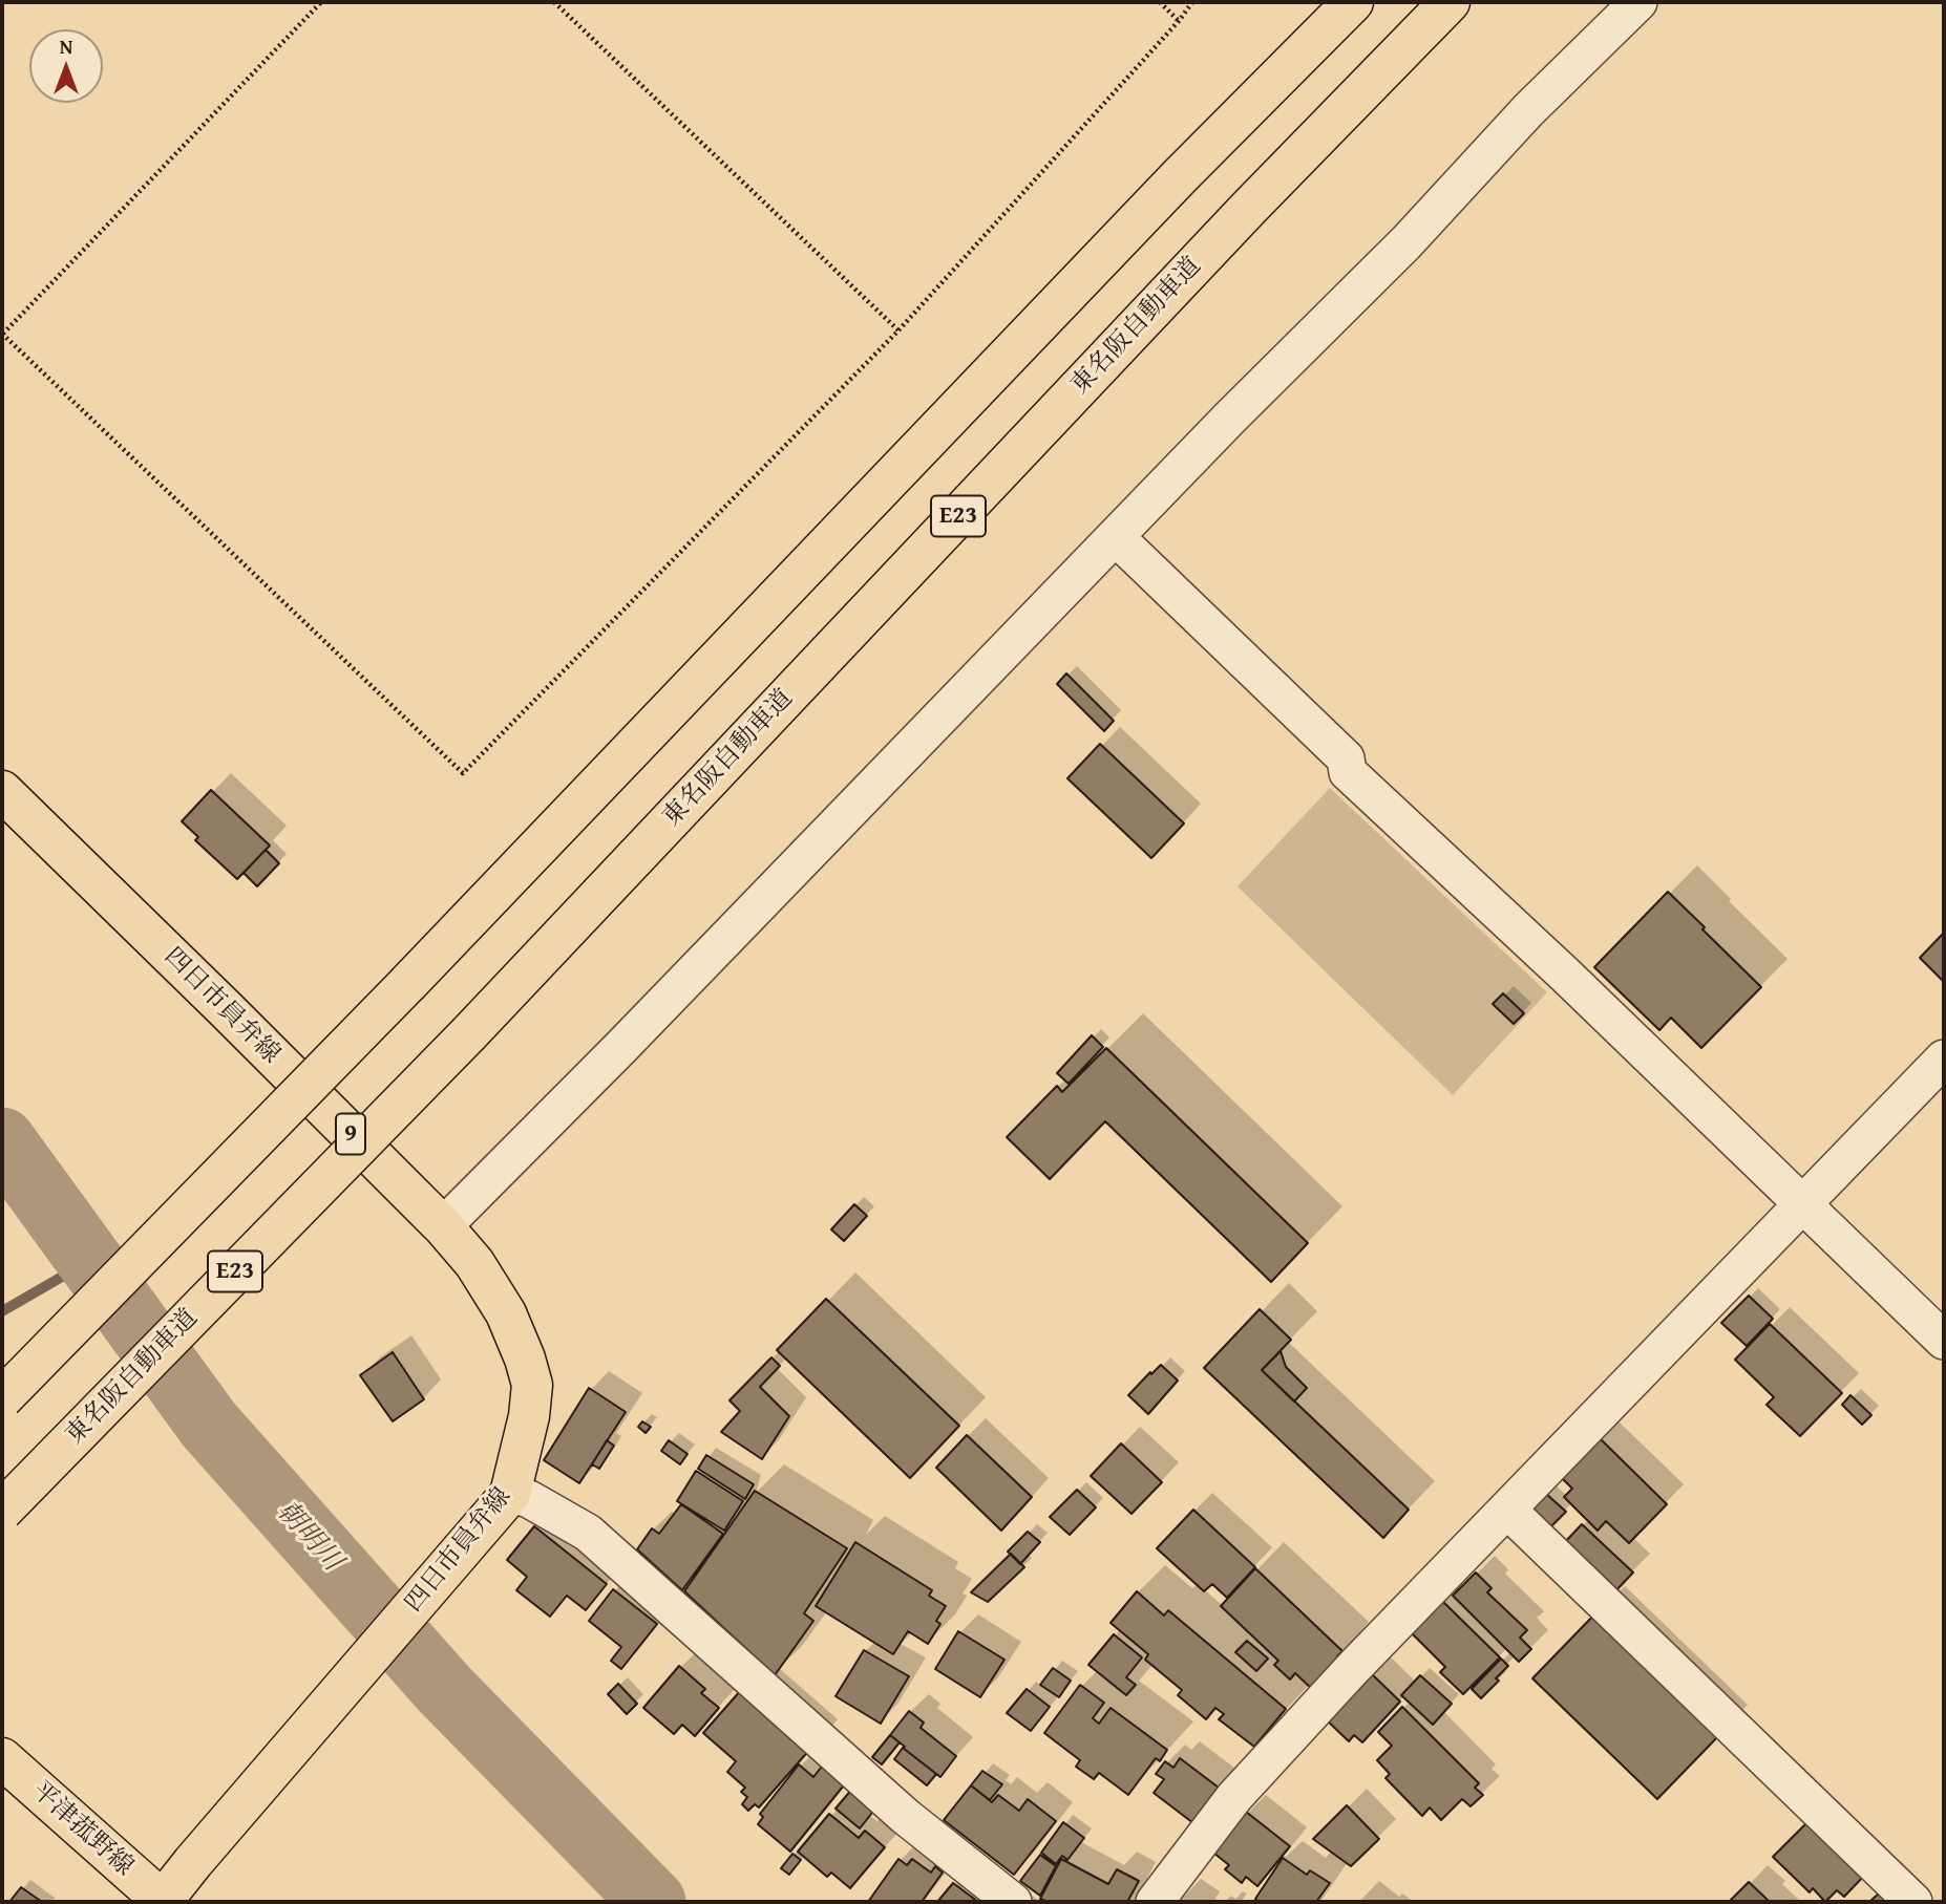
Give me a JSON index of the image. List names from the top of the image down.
{
  "streets": {
    "main road": [
      "東名阪自動車道",
      "E23",
      "四日市員弁線",
      "9",
      "平津菰野線"
    ]
  },
  "crossings": [
    ["四日市員弁線", "平津菰野線"]
  ],
  "water": ["朝明川"],
  "north": "top"
}
